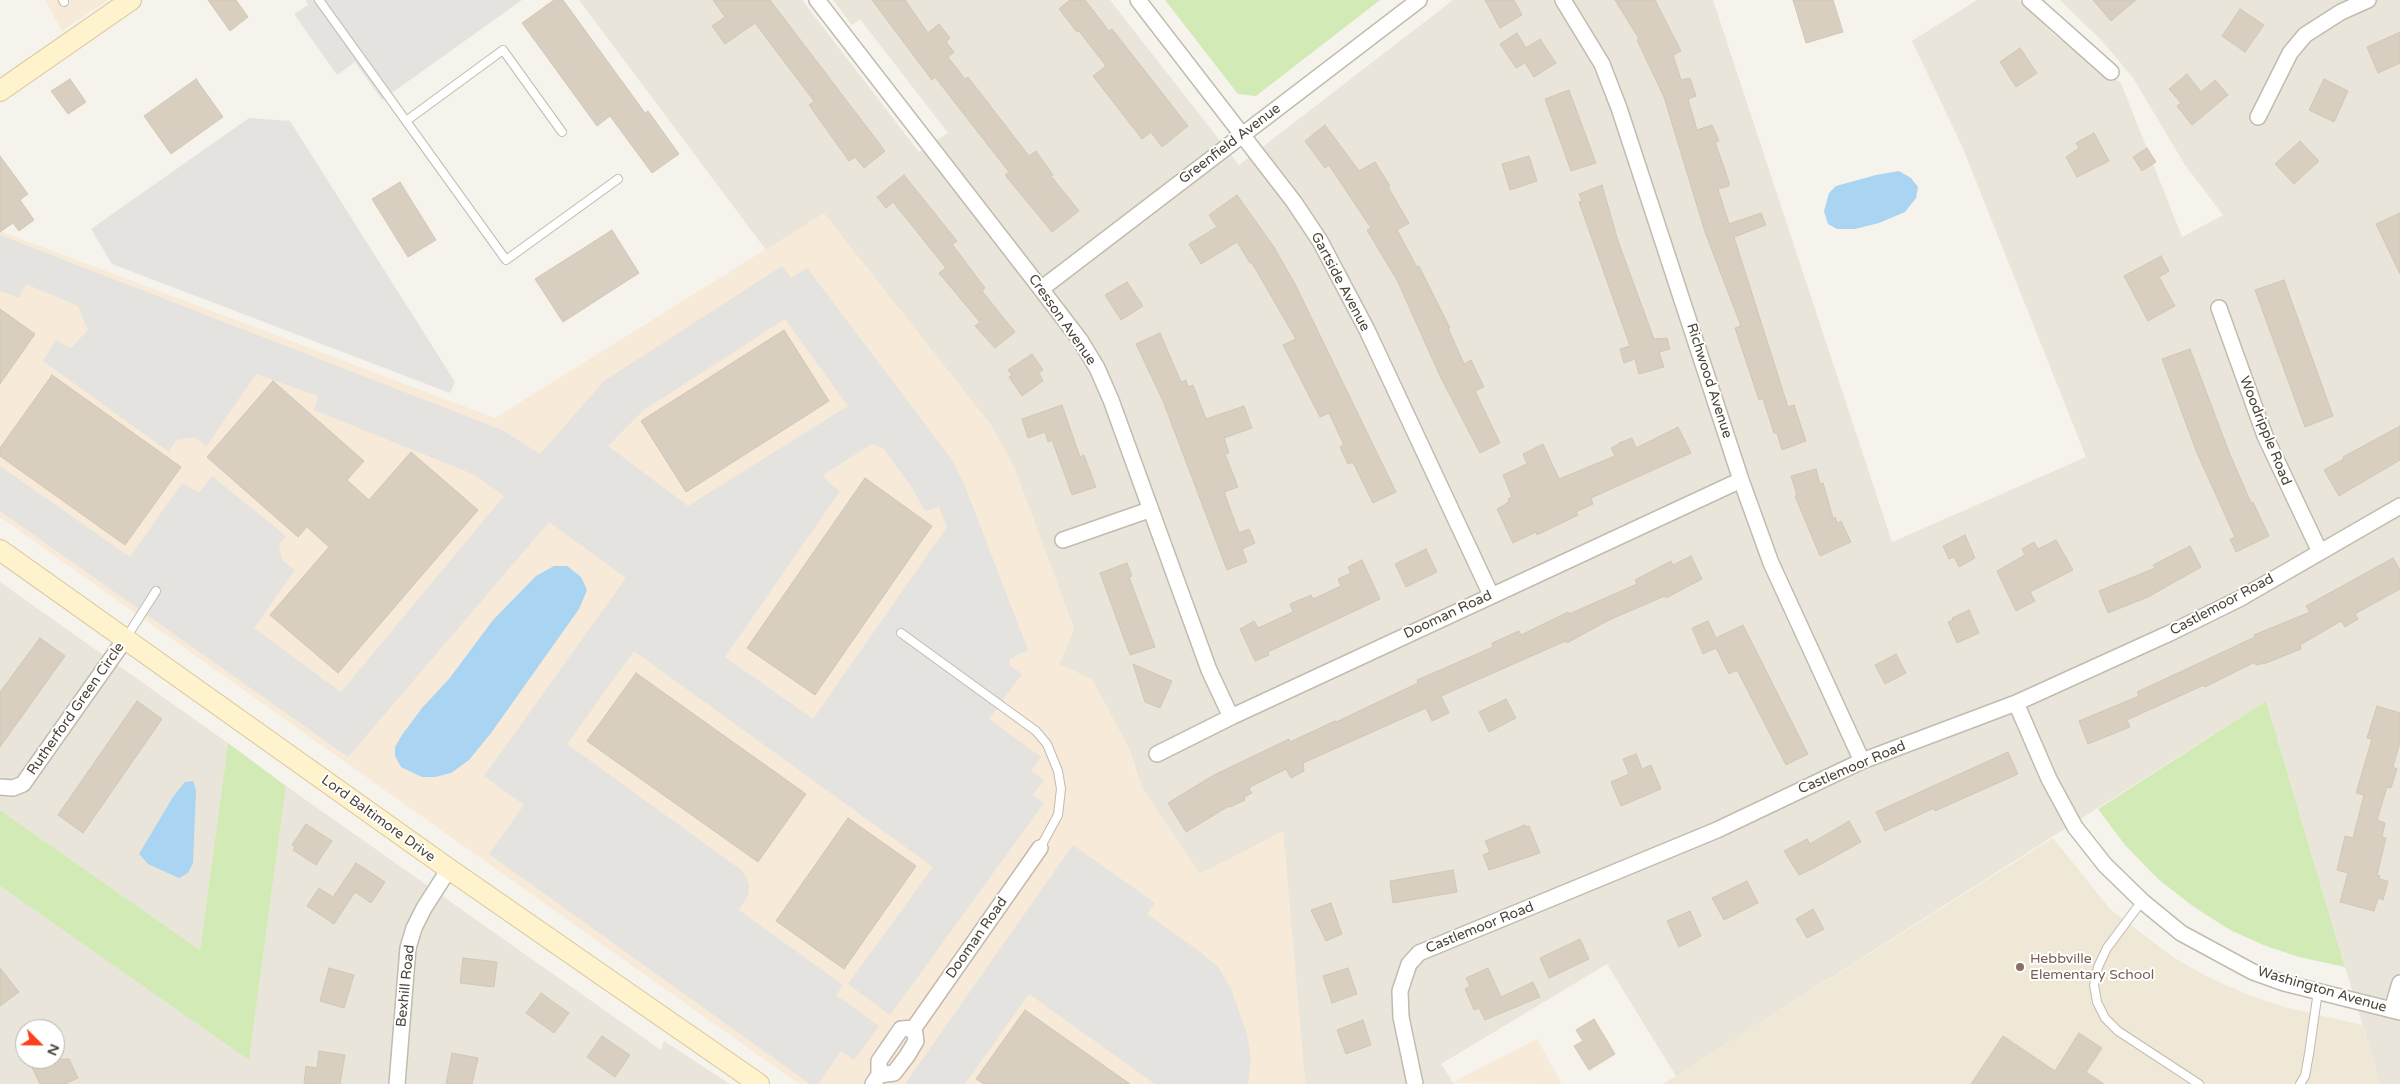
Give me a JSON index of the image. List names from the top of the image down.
{
  "streets": {
    "main road": ["Lord Baltimore Drive"],
    "street": [
      "Greenfield Avenue",
      "Gartside Avenue",
      "Cresson Avenue",
      "Richwood Avenue",
      "Woodripple Road",
      "Castlemoor Road",
      "Dooman Road",
      "Rutherford Green Circle",
      "Bexhill Road",
      "Washington Avenue"
    ]
  },
  "crossings": [
    ["Greenfield Avenue", "Gartside Avenue"],
    ["Greenfield Avenue", "Cresson Avenue"],
    ["Gartside Avenue", "Dooman Road"],
    ["Cresson Avenue", "Dooman Road"],
    ["Richwood Avenue", "Castlemoor Road"],
    ["Richwood Avenue", "Dooman Road"],
    ["Woodripple Road", "Castlemoor Road"],
    ["Castlemoor Road", "Washington Avenue"],
    ["Rutherford Green Circle", "Lord Baltimore Drive"],
    ["Lord Baltimore Drive", "Bexhill Road"]
  ],
  "places": ["Hebbville Elementary School"],
  "north": "bottom right"
}
